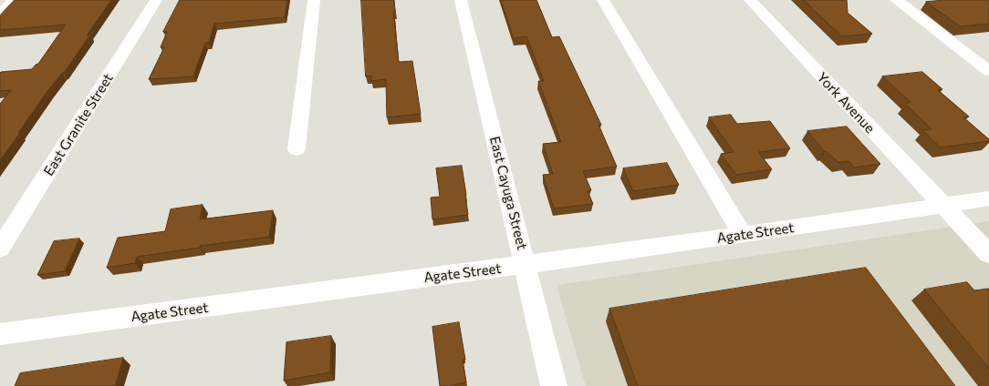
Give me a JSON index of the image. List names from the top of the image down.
{
  "streets": {
    "street": [
      "York Avenue",
      "East Granite Street",
      "East Cayuga Street",
      "Agate Street"
    ]
  },
  "crossings": [
    ["York Avenue", "Agate Street"],
    ["East Cayuga Street", "Agate Street"]
  ]
}
